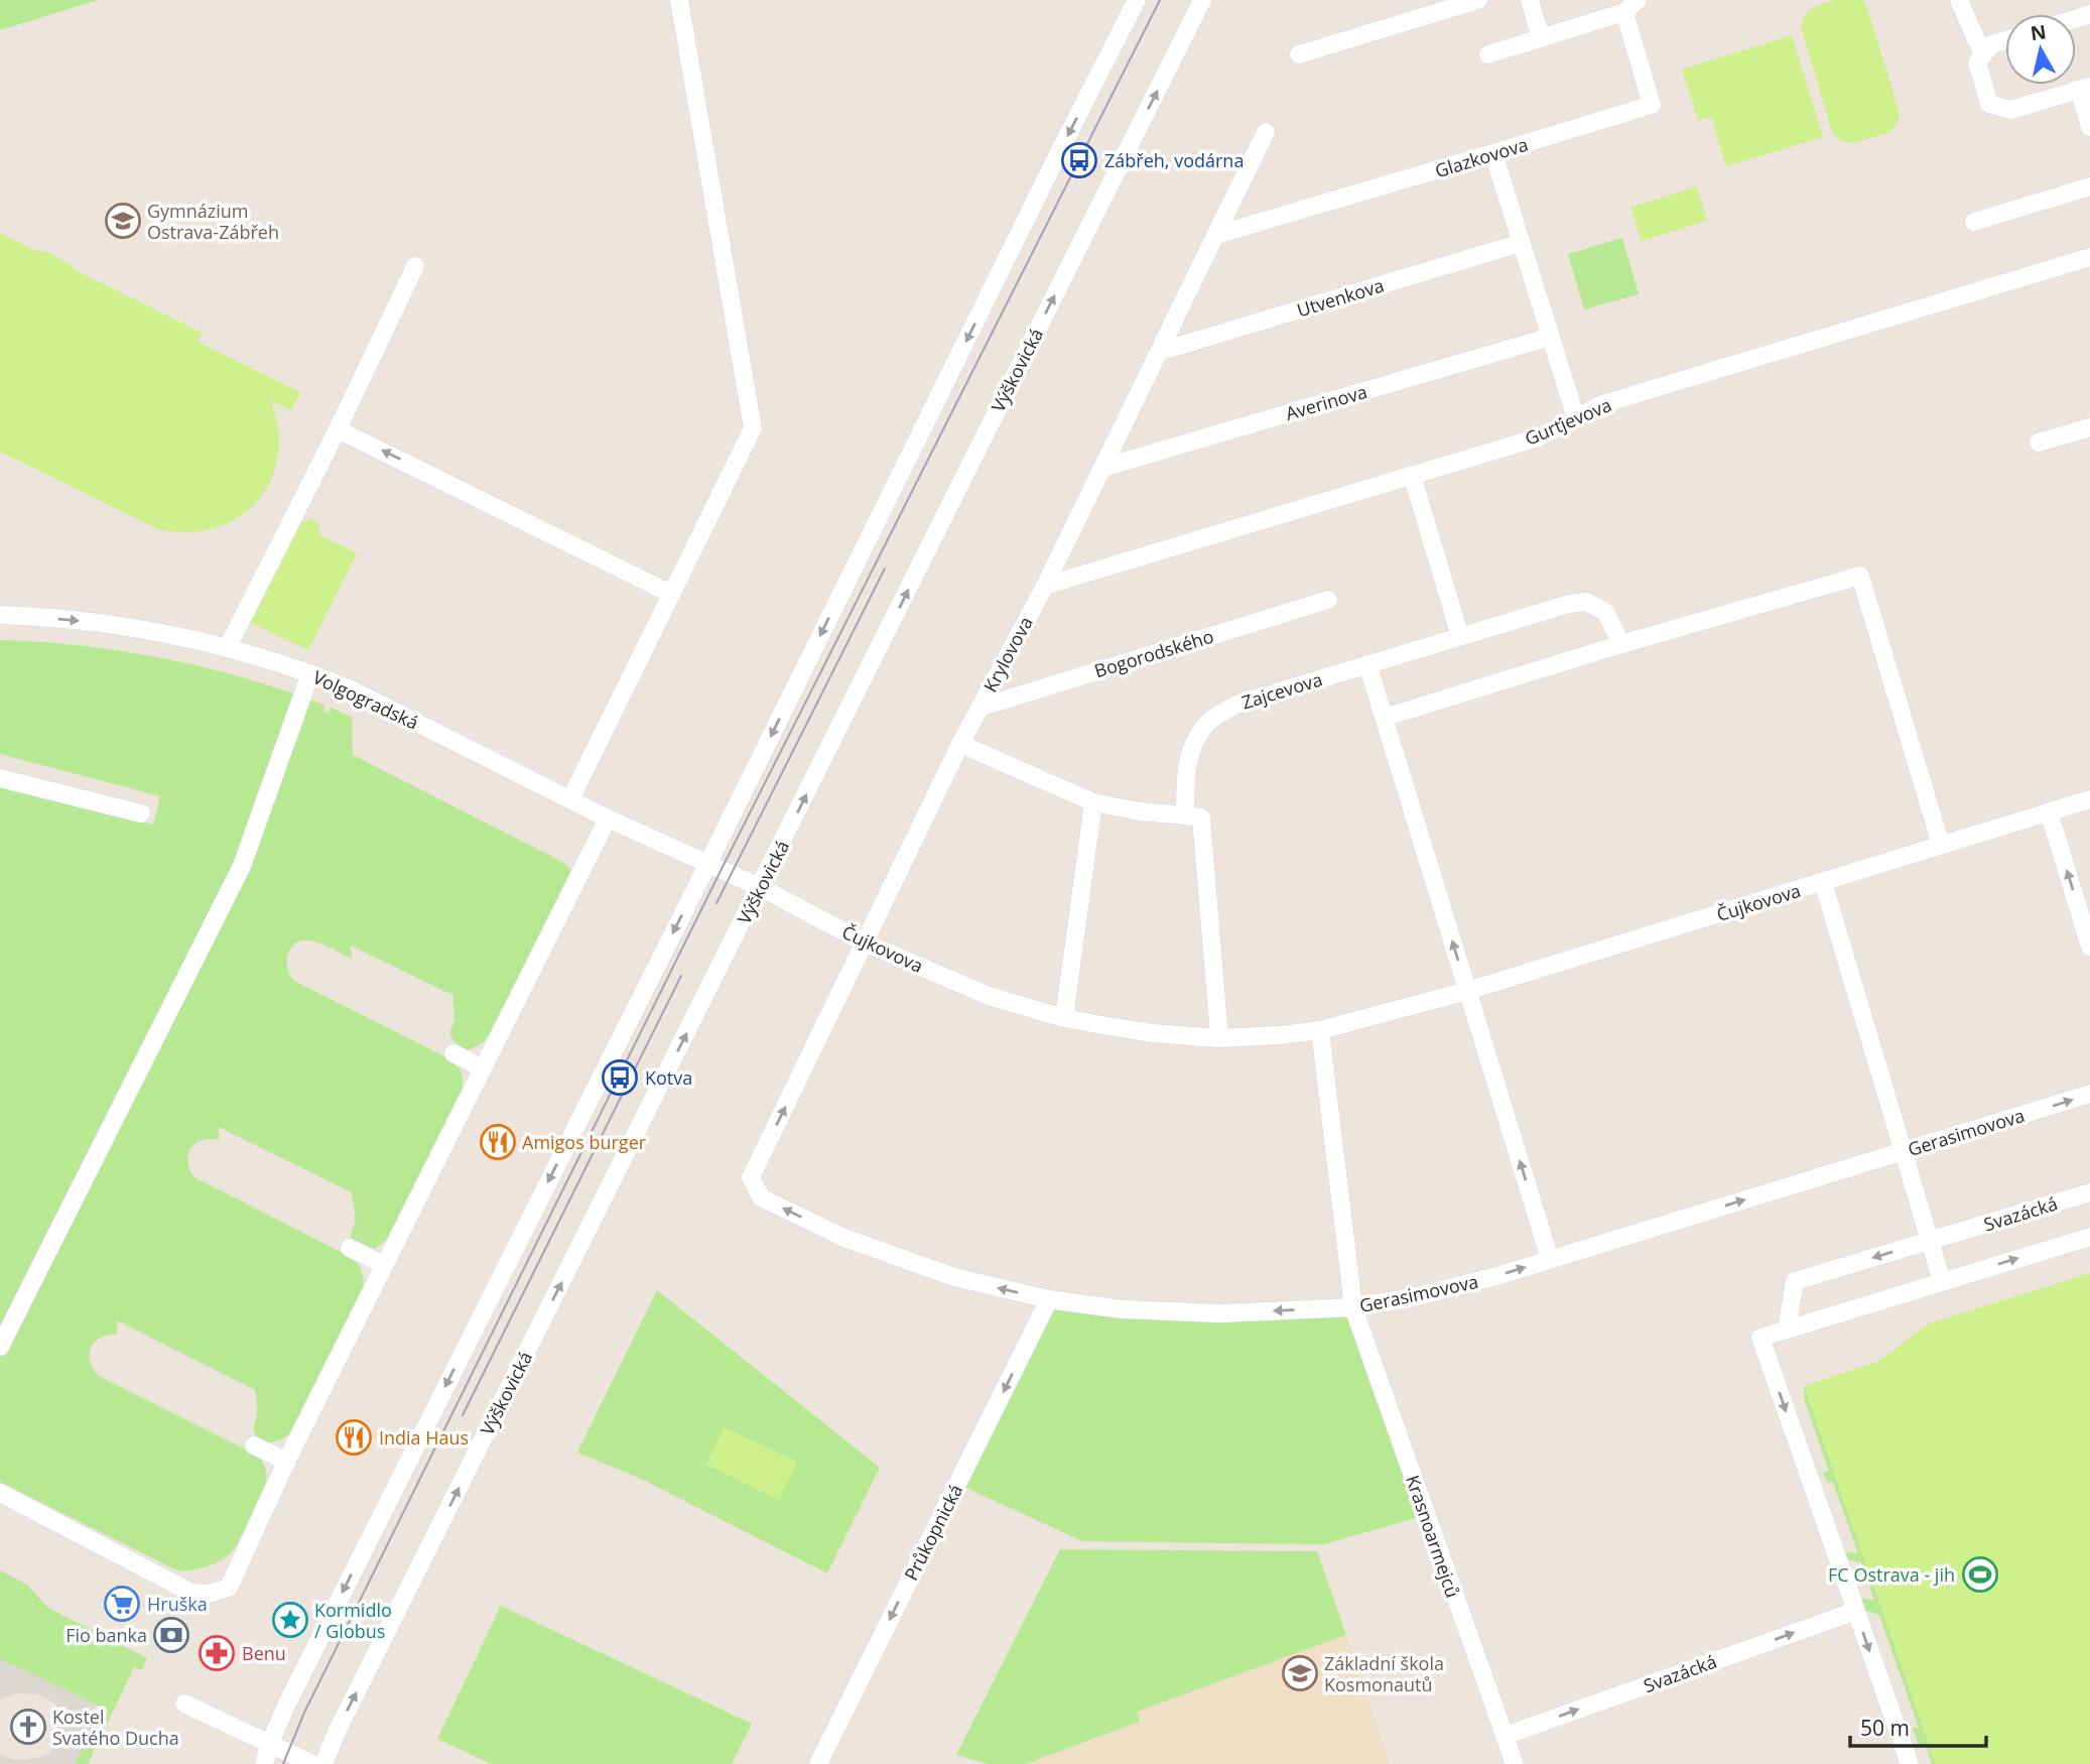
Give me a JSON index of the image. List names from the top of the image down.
{
  "streets": {
    "street": [
      "Glazkovova",
      "Utvenkova",
      "Výškovická",
      "Averinova",
      "Gurťjevova",
      "Bogorodského",
      "Krylovova",
      "Zajcevova",
      "Volgogradská",
      "Čujkovova",
      "Gerasimovova",
      "Svazácká",
      "Průkopnická",
      "Krasnoarmejců"
    ]
  },
  "crossings": [
    ["Glazkovova", "Krylovova"],
    ["Utvenkova", "Krylovova"],
    ["Výškovická", "Čujkovova"],
    ["Averinova", "Krylovova"],
    ["Gurťjevova", "Krylovova"],
    ["Bogorodského", "Krylovova"],
    ["Krylovova", "Čujkovova"],
    ["Krylovova", "Gerasimovova"],
    ["Volgogradská", "Čujkovova"],
    ["Čujkovova", "Krasnoarmejců"],
    ["Gerasimovova", "Průkopnická"],
    ["Gerasimovova", "Krasnoarmejců"],
    ["Svazácká", "Krasnoarmejců"]
  ],
  "one_way": ["Průkopnická"],
  "places": {
    "bus stop": ["Zábřeh, vodárna", "Kotva"],
    "school or university": ["Gymnázium Ostrava-Zábřeh", "Základní škola Kosmonautů"],
    "restaurant": ["Amigos burger", "India Haus"],
    "sports": ["FC Ostrava - jih"],
    "supermarket": ["Hruška"],
    "place": ["Kormidlo / Globus"],
    "bank": ["Fio banka"],
    "pharmacy": ["Benu"],
    "church": ["Kostel Svatého Ducha"]
  },
  "scale_bar": "50 m",
  "north": "top"
}
